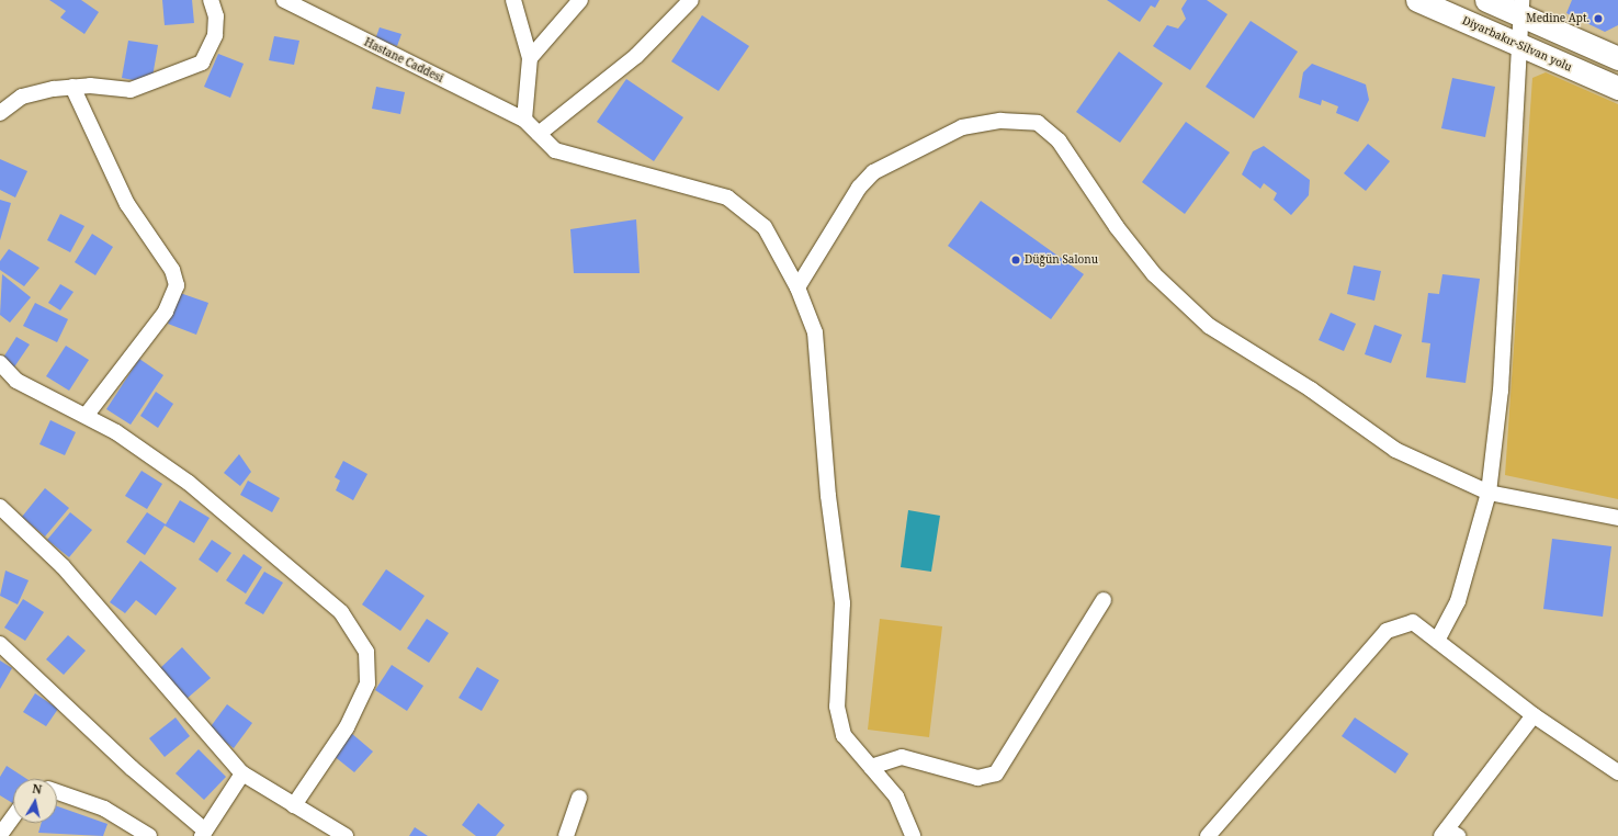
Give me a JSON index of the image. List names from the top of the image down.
{
  "streets": {
    "highway": ["Diyarbakır-Silvan yolu"],
    "street": ["Hastane Caddesi"]
  },
  "places": ["Medine Apt.", "Düğün Salonu"],
  "north": "top"
}
